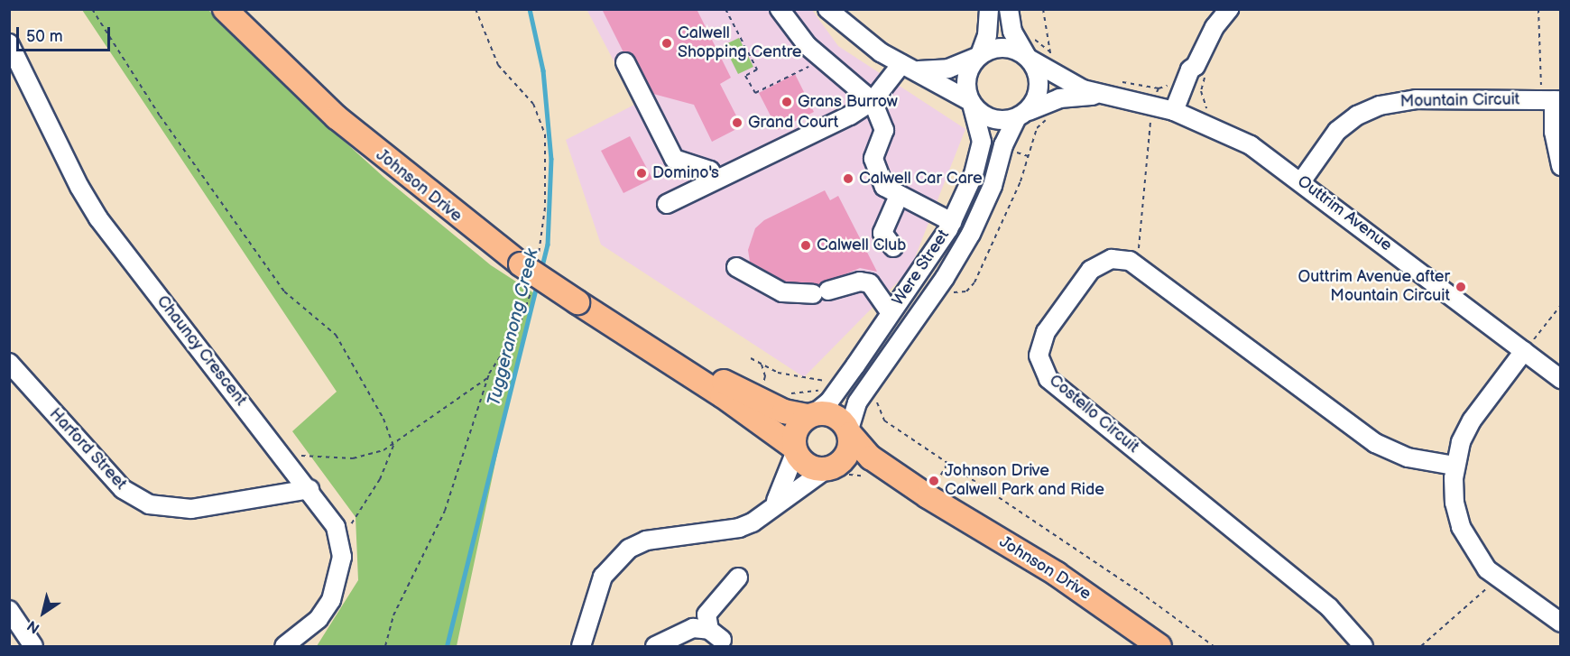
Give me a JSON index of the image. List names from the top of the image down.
{
  "streets": {
    "main road": ["Johnson Drive"],
    "street": [
      "Mountain Circuit",
      "Outtrim Avenue",
      "Were Street",
      "Chauncy Crescent",
      "Costello Circuit",
      "Harford Street"
    ]
  },
  "crossings": [
    ["Mountain Circuit", "Outtrim Avenue"],
    ["Johnson Drive", "Were Street"],
    ["Outtrim Avenue", "Were Street"],
    ["Chauncy Crescent", "Harford Street"]
  ],
  "water": ["Tuggeranong Creek"],
  "places": [
    "Calwell Shopping Centre",
    "Grans Burrow",
    "Grand Court",
    "Domino's",
    "Calwell Car Care",
    "Calwell Club",
    "Outtrim Avenue after Mountain Circuit",
    "Johnson Drive Calwell Park and Ride"
  ],
  "scale_bar": "50 m",
  "north": "bottom left"
}
